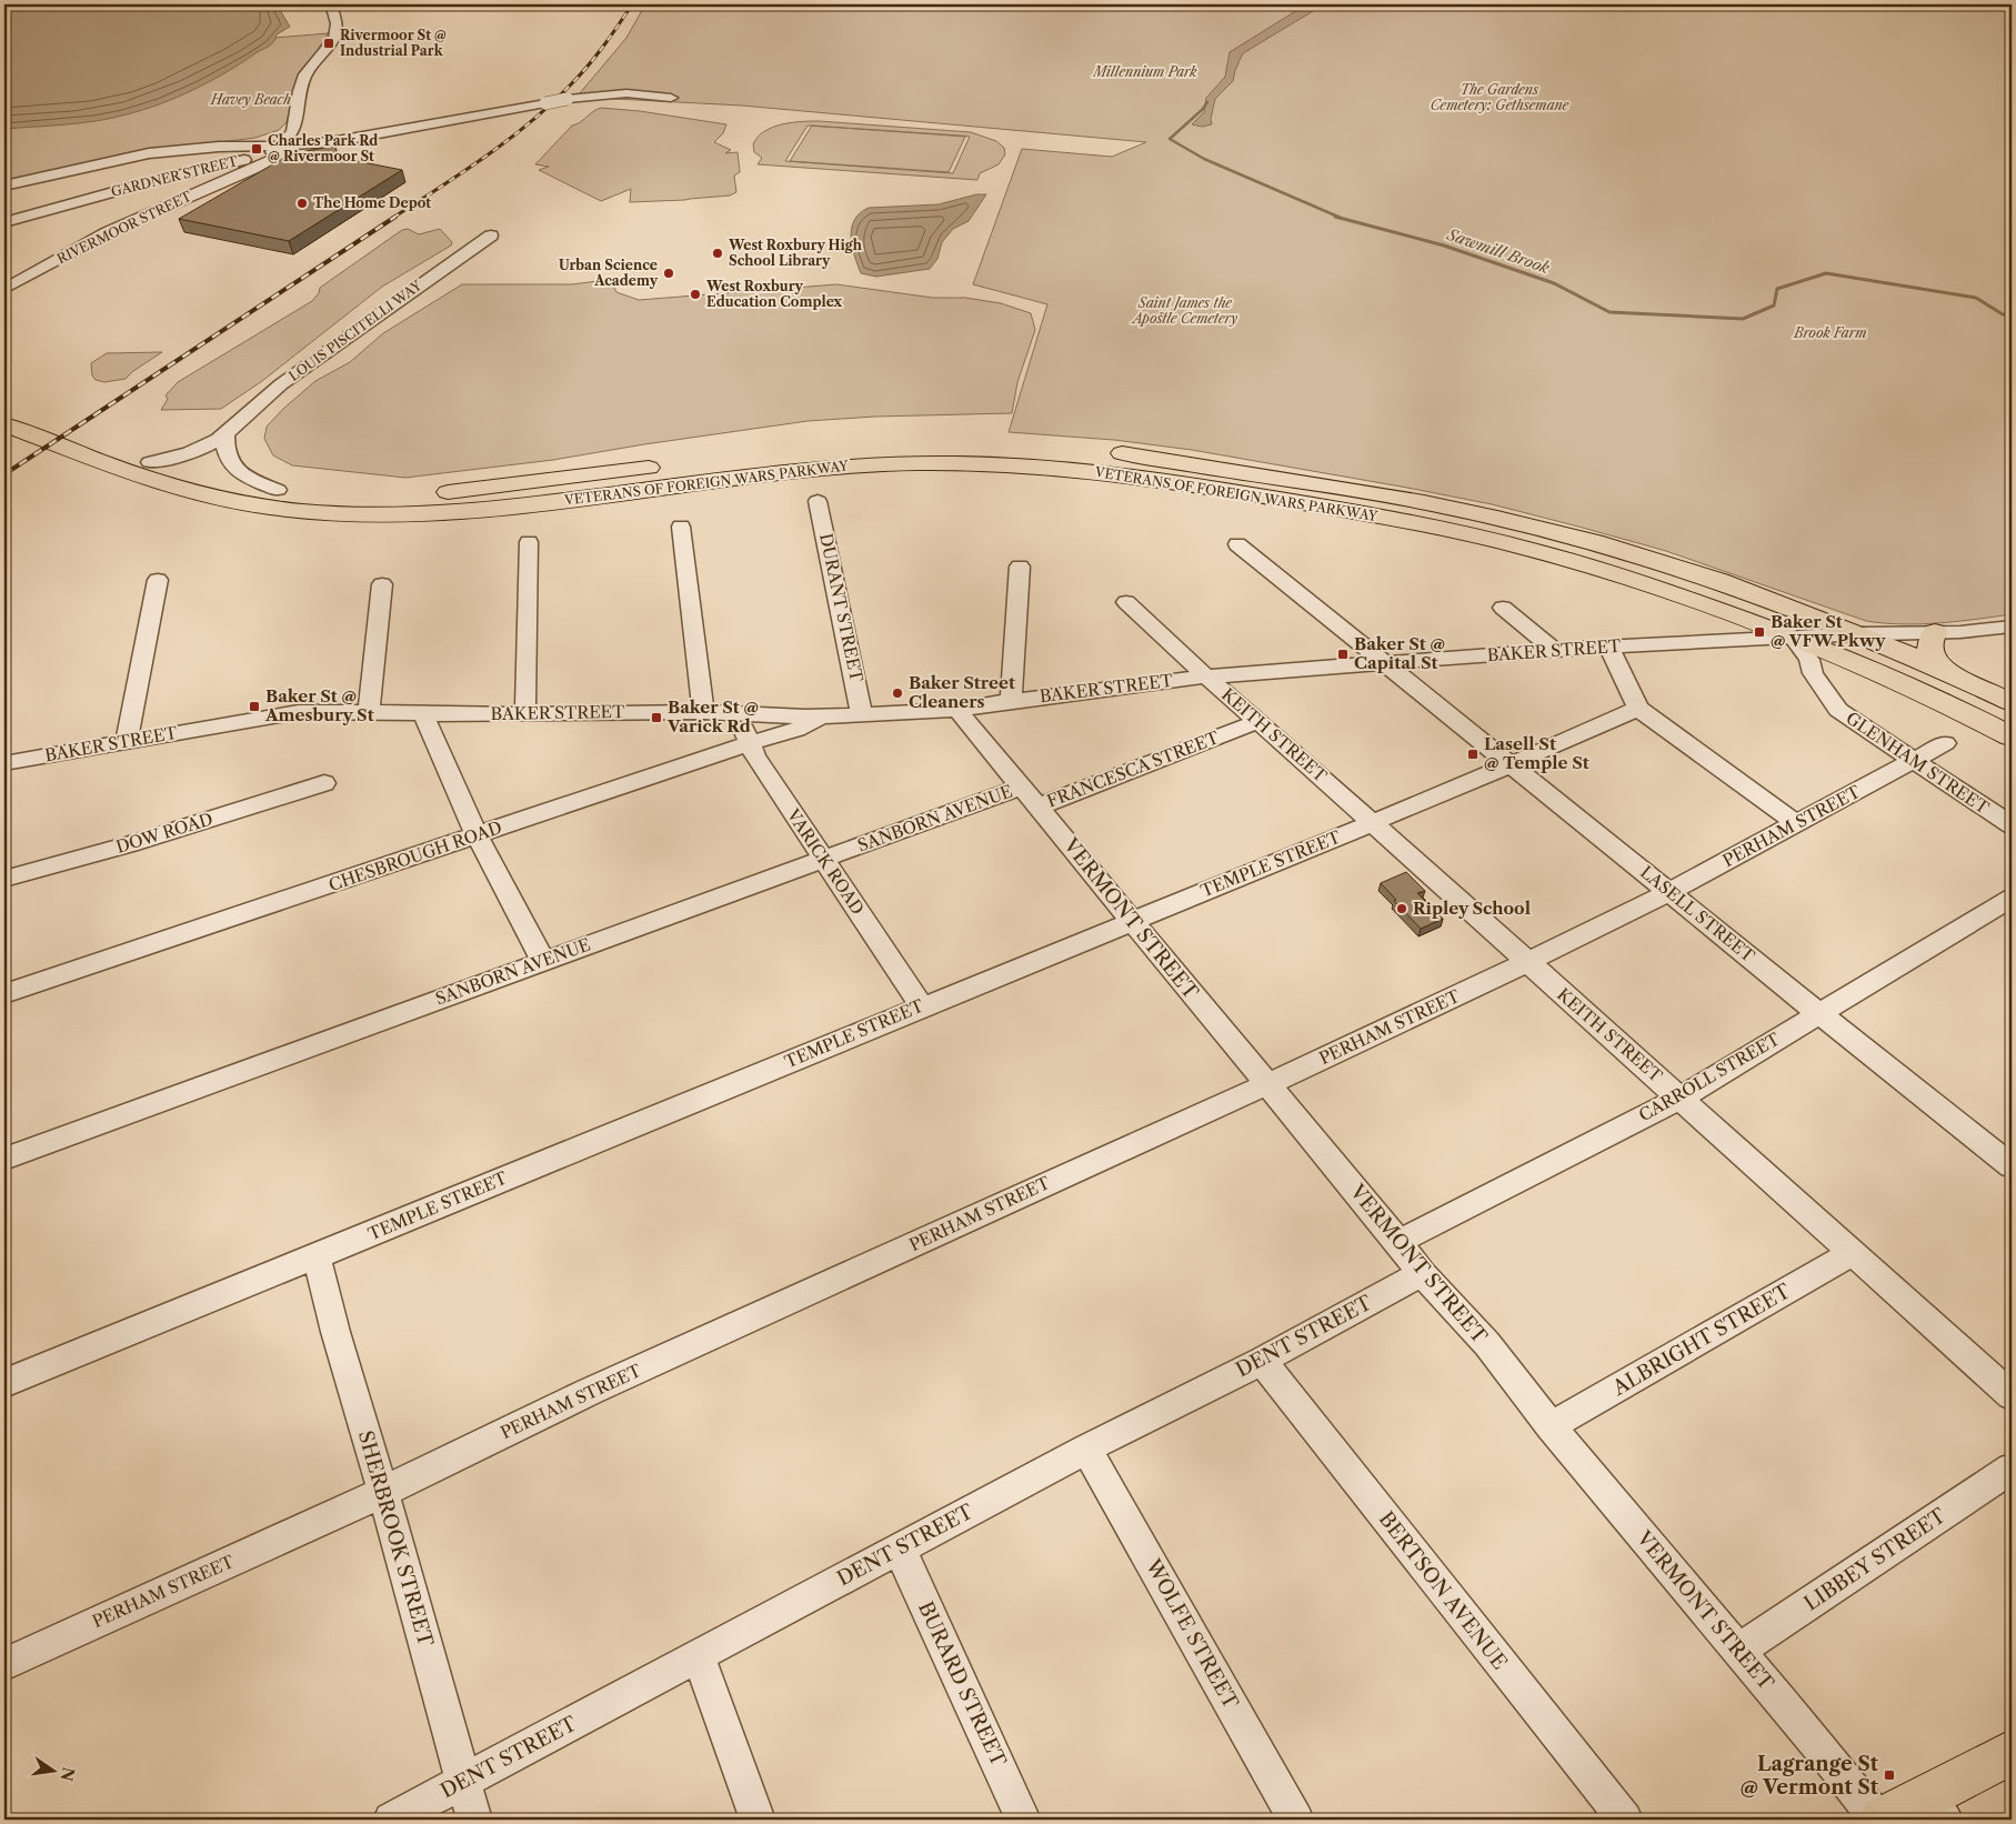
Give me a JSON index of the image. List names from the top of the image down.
{
  "streets": {
    "main road": ["VETERANS OF FOREIGN WARS PARKWAY"],
    "street": [
      "GARDNER STREET",
      "RIVERMOOR STREET",
      "LOUIS PISCITELLI WAY",
      "DURANT STREET",
      "BAKER STREET",
      "KEITH STREET",
      "GLENHAM STREET",
      "FRANCESCA STREET",
      "SANBORN AVENUE",
      "PERHAM STREET",
      "DOW ROAD",
      "CHESBROUGH ROAD",
      "VARICK ROAD",
      "TEMPLE STREET",
      "LASELL STREET",
      "VERMONT STREET",
      "CARROLL STREET",
      "DENT STREET",
      "ALBRIGHT STREET",
      "SHERBROOK STREET",
      "LIBBEY STREET",
      "BERTSON AVENUE",
      "WOLFE STREET",
      "BURARD STREET"
    ]
  },
  "crossings": [
    ["GARDNER STREET", "RIVERMOOR STREET"],
    ["LOUIS PISCITELLI WAY", "VETERANS OF FOREIGN WARS PARKWAY"],
    ["VETERANS OF FOREIGN WARS PARKWAY", "BAKER STREET"],
    ["VETERANS OF FOREIGN WARS PARKWAY", "GLENHAM STREET"],
    ["DURANT STREET", "BAKER STREET"],
    ["BAKER STREET", "KEITH STREET"],
    ["BAKER STREET", "GLENHAM STREET"],
    ["BAKER STREET", "CHESBROUGH ROAD"],
    ["BAKER STREET", "VARICK ROAD"],
    ["BAKER STREET", "LASELL STREET"],
    ["BAKER STREET", "VERMONT STREET"],
    ["KEITH STREET", "FRANCESCA STREET"],
    ["KEITH STREET", "PERHAM STREET"],
    ["KEITH STREET", "TEMPLE STREET"],
    ["KEITH STREET", "CARROLL STREET"],
    ["KEITH STREET", "ALBRIGHT STREET"],
    ["GLENHAM STREET", "PERHAM STREET"],
    ["FRANCESCA STREET", "VERMONT STREET"],
    ["SANBORN AVENUE", "VARICK ROAD"],
    ["SANBORN AVENUE", "VERMONT STREET"],
    ["PERHAM STREET", "LASELL STREET"],
    ["PERHAM STREET", "VERMONT STREET"],
    ["PERHAM STREET", "SHERBROOK STREET"],
    ["CHESBROUGH ROAD", "VARICK ROAD"],
    ["VARICK ROAD", "TEMPLE STREET"],
    ["TEMPLE STREET", "LASELL STREET"],
    ["TEMPLE STREET", "VERMONT STREET"],
    ["TEMPLE STREET", "SHERBROOK STREET"],
    ["LASELL STREET", "CARROLL STREET"],
    ["VERMONT STREET", "CARROLL STREET"],
    ["VERMONT STREET", "DENT STREET"],
    ["VERMONT STREET", "ALBRIGHT STREET"],
    ["VERMONT STREET", "LIBBEY STREET"],
    ["DENT STREET", "SHERBROOK STREET"],
    ["DENT STREET", "BERTSON AVENUE"],
    ["DENT STREET", "WOLFE STREET"],
    ["DENT STREET", "BURARD STREET"]
  ],
  "water": ["Sawmill Brook"],
  "parks": [
    "Millennium Park",
    "The Gardens Cemetery: Gethsemane",
    "Havey Beach",
    "Saint James the Apostle Cemetery",
    "Brook Farm"
  ],
  "places": {
    "transit": [
      "Rivermoor St @ Industrial Park",
      "Charles Park Rd @ Rivermoor St",
      "Baker St @ VFW Pkwy",
      "Baker St @ Capital St",
      "Baker St @ Amesbury St",
      "Baker St @ Varick Rd",
      "Lasell St @ Temple St",
      "Lagrange St @ Vermont St"
    ],
    "other": [
      "The Home Depot",
      "West Roxbury High School Library",
      "Urban Science Academy",
      "West Roxbury Education Complex",
      "Baker Street Cleaners",
      "Ripley School"
    ]
  },
  "north": "right"
}
